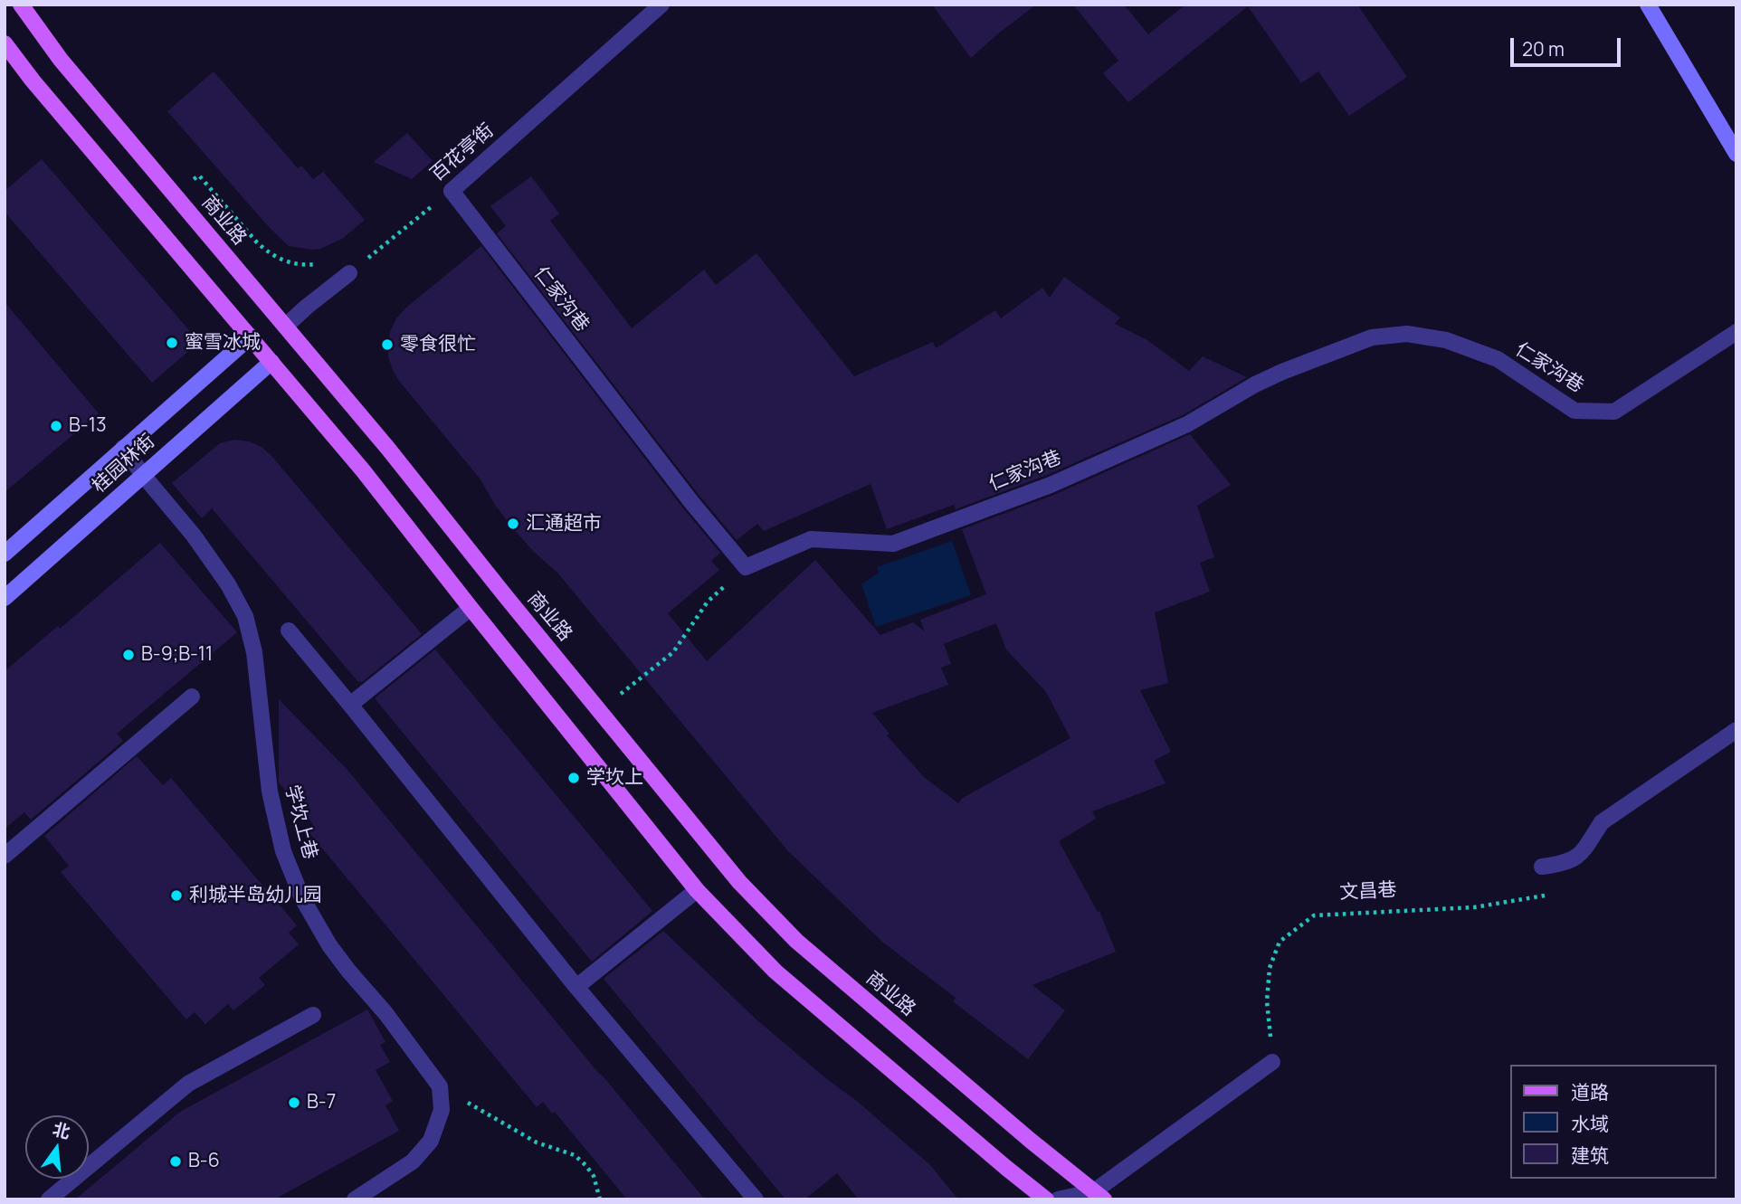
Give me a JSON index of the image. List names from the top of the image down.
{
  "streets": {
    "main road": ["商业路"],
    "street": [
      "百花亭街",
      "仁家沟巷",
      "桂园林街",
      "学坎上巷"
    ],
    "path": ["文昌巷"]
  },
  "crossings": [
    ["百花亭街", "仁家沟巷"],
    ["桂园林街", "学坎上巷"]
  ],
  "places": [
    "蜜雪冰城",
    "零食很忙",
    "B-13",
    "汇通超市",
    "B-9;B-11",
    "学坎上",
    "利城半岛幼儿园",
    "B-7",
    "B-6"
  ],
  "legend": ["道路", "水域", "建筑"],
  "scale_bar": "20 m",
  "north": "top"
}
